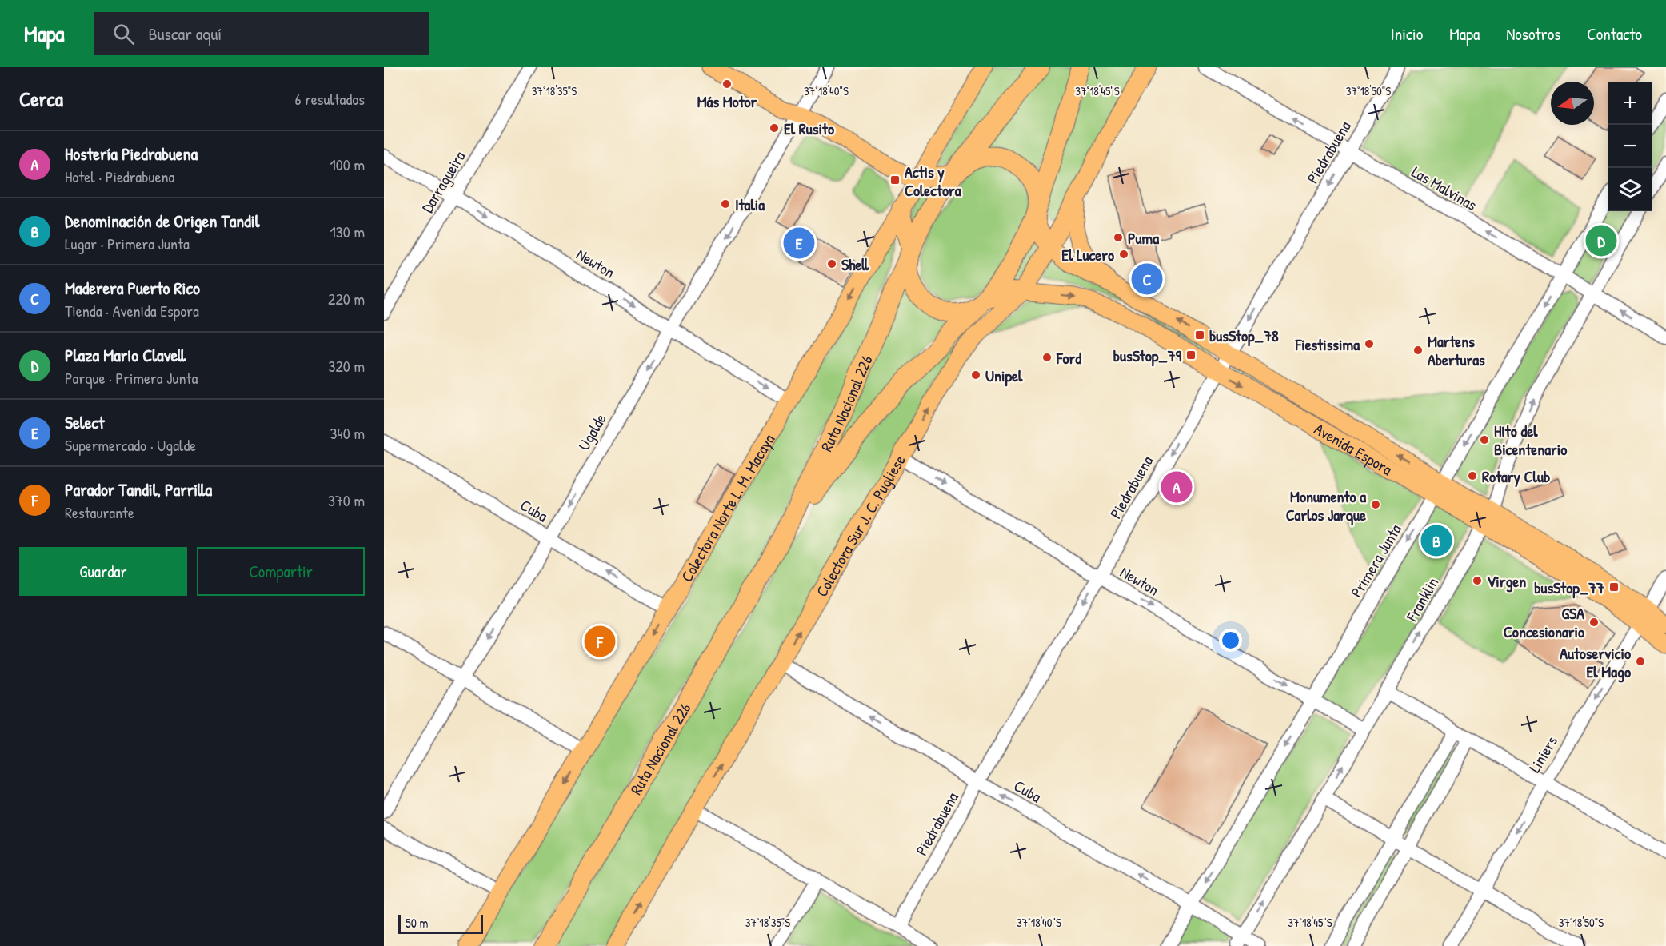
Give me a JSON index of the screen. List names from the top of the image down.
{
  "streets": {
    "highway": ["Ruta Nacional 226"],
    "main road": ["Avenida Espora", "Colectora Norte L. M. Macaya", "Colectora Sur J. C. Pugliese"],
    "street": [
      "Piedrabuena",
      "Darragueira",
      "Las Malvinas",
      "Newton",
      "Ugalde",
      "Cuba",
      "Primera Junta",
      "Franklin",
      "Liniers"
    ]
  },
  "crossings": [
    ["Piedrabuena", "Las Malvinas"],
    ["Piedrabuena", "Newton"],
    ["Piedrabuena", "Avenida Espora"],
    ["Piedrabuena", "Cuba"],
    ["Darragueira", "Newton"],
    ["Las Malvinas", "Primera Junta"],
    ["Las Malvinas", "Franklin"],
    ["Newton", "Ugalde"],
    ["Newton", "Colectora Norte L. M. Macaya"],
    ["Newton", "Colectora Sur J. C. Pugliese"],
    ["Newton", "Primera Junta"],
    ["Newton", "Franklin"],
    ["Ugalde", "Cuba"],
    ["Avenida Espora", "Colectora Sur J. C. Pugliese"],
    ["Avenida Espora", "Primera Junta"],
    ["Avenida Espora", "Franklin"],
    ["Avenida Espora", "Liniers"],
    ["Colectora Norte L. M. Macaya", "Cuba"],
    ["Cuba", "Colectora Sur J. C. Pugliese"],
    ["Cuba", "Primera Junta"],
    ["Cuba", "Franklin"]
  ],
  "one_way": [
    "Piedrabuena",
    "Las Malvinas",
    "Newton",
    "Ugalde",
    "Colectora Norte L. M. Macaya",
    "Cuba",
    "Colectora Sur J. C. Pugliese",
    "Primera Junta"
  ],
  "places": {
    "other": [
      "Más Motor",
      "El Rusito",
      "Italia",
      "Puma",
      "El Lucero",
      "Shell",
      "Fiestissima",
      "Martens Aberturas",
      "Ford",
      "Unipel",
      "Hito del Bicentenario",
      "Rotary Club",
      "Monumento a Carlos Jarque",
      "Virgen",
      "GSA Concesionario",
      "Autoservicio El Mago"
    ],
    "transit": [
      "Actis y Colectora",
      "busStop_78",
      "busStop_79",
      "busStop_77"
    ]
  },
  "scale_bar": "50 m",
  "north": "left",
  "page": {
    "header": "Mapa",
    "search": "Buscar aquí",
    "nav": [
      "Inicio",
      "Mapa",
      "Nosotros",
      "Contacto"
    ],
    "heading": ["Cerca", "6 resultados"],
    "map_buttons": ["+", "−"],
    "list": [
      {
        "mark": "A",
        "name": "Hostería Piedrabuena",
        "note": "Hotel · Piedrabuena",
        "value": "100 m"
      },
      {
        "mark": "B",
        "name": "Denominación de Origen Tandil",
        "note": "Lugar · Primera Junta",
        "value": "130 m"
      },
      {
        "mark": "C",
        "name": "Maderera Puerto Rico",
        "note": "Tienda · Avenida Espora",
        "value": "220 m"
      },
      {
        "mark": "D",
        "name": "Plaza Mario Clavell",
        "note": "Parque · Primera Junta",
        "value": "320 m"
      },
      {
        "mark": "E",
        "name": "Select",
        "note": "Supermercado · Ugalde",
        "value": "340 m"
      },
      {
        "mark": "F",
        "name": "Parador Tandil, Parrilla",
        "note": "Restaurante",
        "value": "370 m"
      }
    ],
    "pins": [
      "D",
      "E",
      "C",
      "A",
      "B",
      "F"
    ],
    "buttons": ["Guardar", "Compartir"],
    "scale": "50 m"
  },
  "coordinates": [
    "37°18'35\"S",
    "37°18'40\"S",
    "37°18'45\"S",
    "37°18'50\"S"
  ]
}
